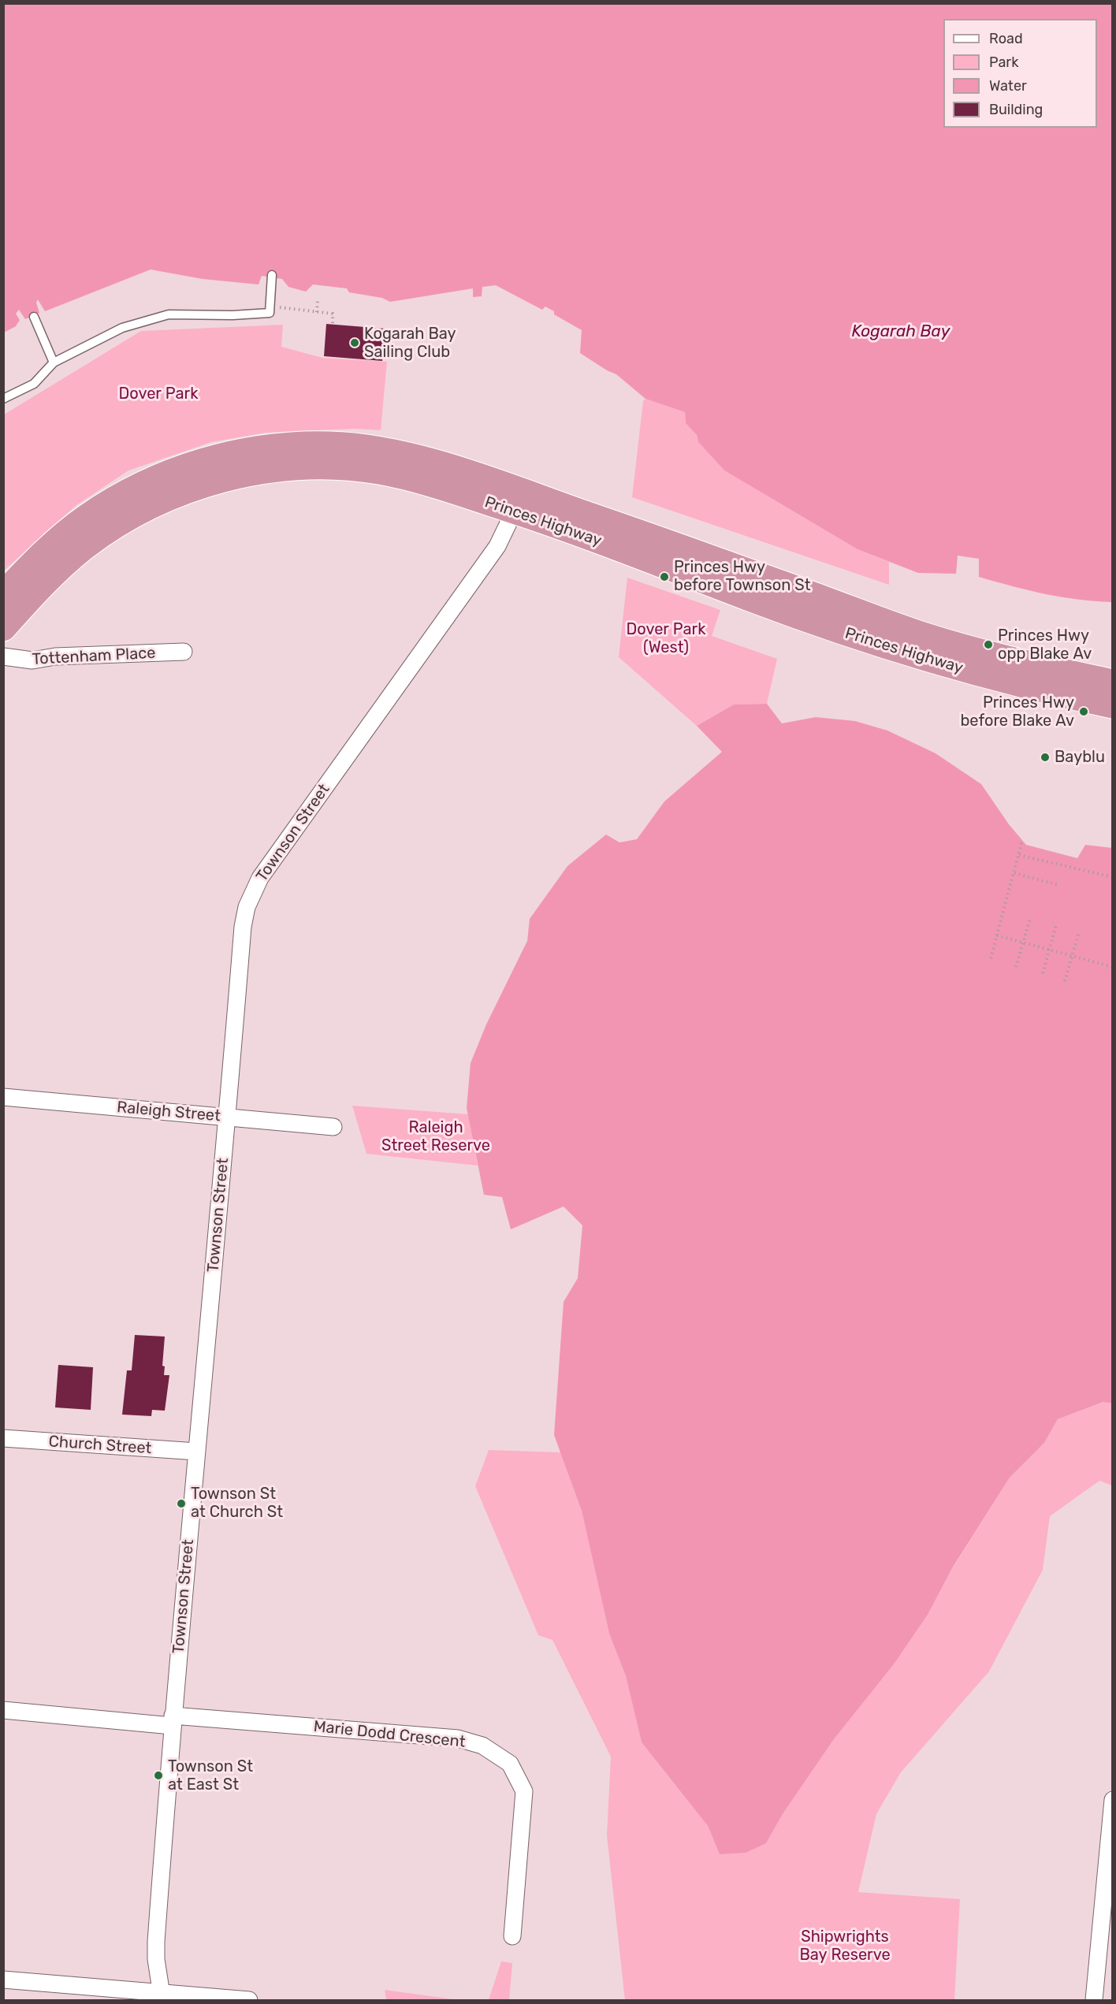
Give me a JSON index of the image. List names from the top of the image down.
{
  "streets": {
    "highway": ["Princes Highway"],
    "street": [
      "Tottenham Place",
      "Townson Street",
      "Raleigh Street",
      "Church Street",
      "Marie Dodd Crescent"
    ]
  },
  "crossings": [
    ["Princes Highway", "Townson Street"],
    ["Townson Street", "Raleigh Street"],
    ["Townson Street", "Church Street"],
    ["Townson Street", "Marie Dodd Crescent"]
  ],
  "water": ["Kogarah Bay"],
  "parks": [
    "Dover Park",
    "Dover Park (West)",
    "Raleigh Street Reserve",
    "Shipwrights Bay Reserve"
  ],
  "places": [
    "Kogarah Bay Sailing Club",
    "Princes Hwy before Townson St",
    "Princes Hwy opp Blake Av",
    "Princes Hwy before Blake Av",
    "Bayblu",
    "Townson St at Church St",
    "Townson St at East St"
  ],
  "legend": [
    "Road",
    "Park",
    "Water",
    "Building"
  ]
}
